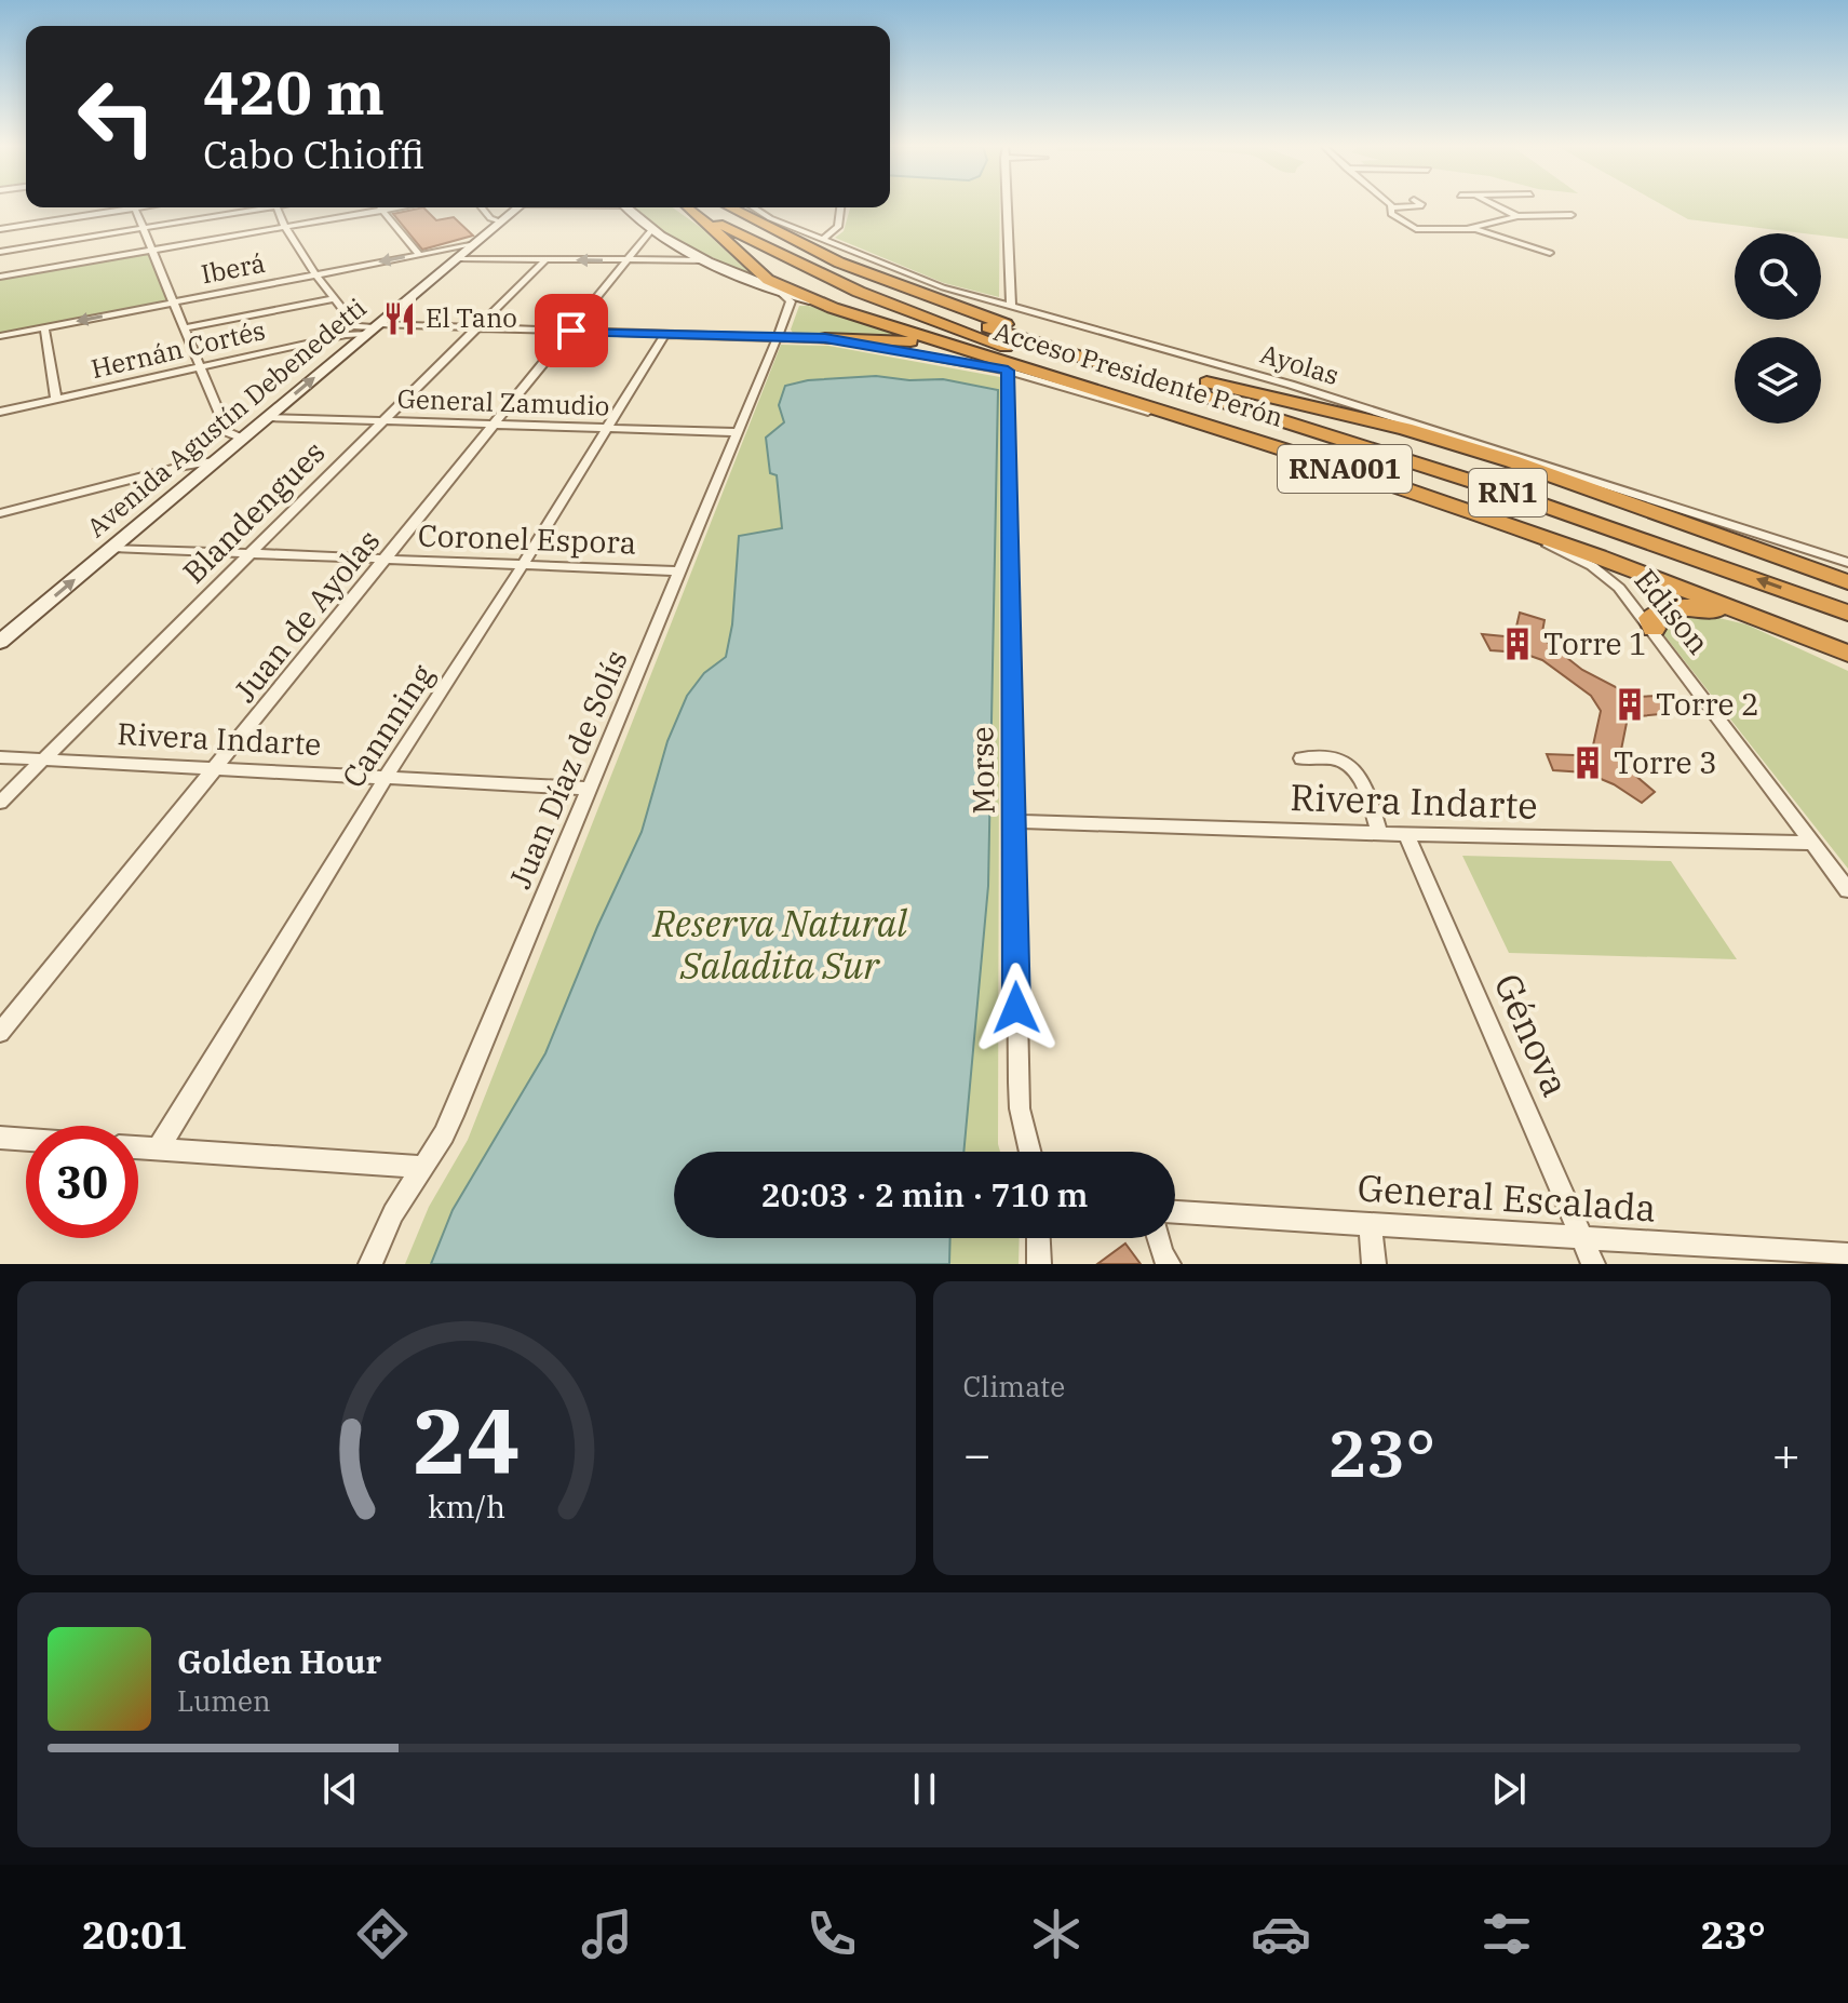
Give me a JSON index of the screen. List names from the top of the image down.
{
  "streets": {
    "highway": ["Acceso Presidente Perón", "RNA001", "RN1"],
    "main road": ["Avenida Agustín Debenedetti"],
    "street": [
      "Iberá",
      "Hernán Cortés",
      "Ayolas",
      "General Zamudio",
      "Blandengues",
      "Coronel Espora",
      "Edison",
      "Juan de Ayolas",
      "Cannning",
      "Rivera Indarte",
      "Juan Díaz de Solís",
      "Morse",
      "Génova",
      "General Escalada"
    ]
  },
  "crossings": [
    ["Iberá", "Avenida Agustín Debenedetti"],
    ["Hernán Cortés", "Avenida Agustín Debenedetti"],
    ["Hernán Cortés", "Blandengues"],
    ["Hernán Cortés", "Edison"],
    ["Hernán Cortés", "Juan de Ayolas"],
    ["Hernán Cortés", "Cannning"],
    ["Hernán Cortés", "Juan Díaz de Solís"],
    ["Hernán Cortés", "Morse"],
    ["Ayolas", "Acceso Presidente Perón"],
    ["Acceso Presidente Perón", "Juan de Ayolas"],
    ["Acceso Presidente Perón", "Juan Díaz de Solís"],
    ["General Zamudio", "Avenida Agustín Debenedetti"],
    ["General Zamudio", "Blandengues"],
    ["General Zamudio", "Juan de Ayolas"],
    ["General Zamudio", "Cannning"],
    ["General Zamudio", "Juan Díaz de Solís"],
    ["Avenida Agustín Debenedetti", "Coronel Espora"],
    ["Blandengues", "Coronel Espora"],
    ["Blandengues", "Rivera Indarte"],
    ["Coronel Espora", "Juan de Ayolas"],
    ["Coronel Espora", "Cannning"],
    ["Coronel Espora", "Juan Díaz de Solís"],
    ["Edison", "Rivera Indarte"],
    ["Edison", "Morse"],
    ["Juan de Ayolas", "Rivera Indarte"],
    ["Cannning", "Rivera Indarte"],
    ["Rivera Indarte", "Juan Díaz de Solís"],
    ["Rivera Indarte", "Morse"],
    ["Rivera Indarte", "Génova"],
    ["Génova", "General Escalada"]
  ],
  "one_way": ["Avenida Agustín Debenedetti"],
  "parks": ["Reserva Natural Saladita Sur"],
  "places": {
    "restaurant": ["El Tano"],
    "building": ["Torre 1", "Torre 2", "Torre 3"]
  },
  "page": {
    "turn": ["420 m", "Cabo Chioffi"],
    "limit": "30",
    "trip": "20:03 · 2 min · 710 m",
    "tile": "Climate",
    "heat": ["−", "23°", "+"],
    "song": ["Golden Hour", "Lumen"],
    "tabs": ["20:01", "23°"],
    "gauge": ["24", "km/h"]
  }
}
